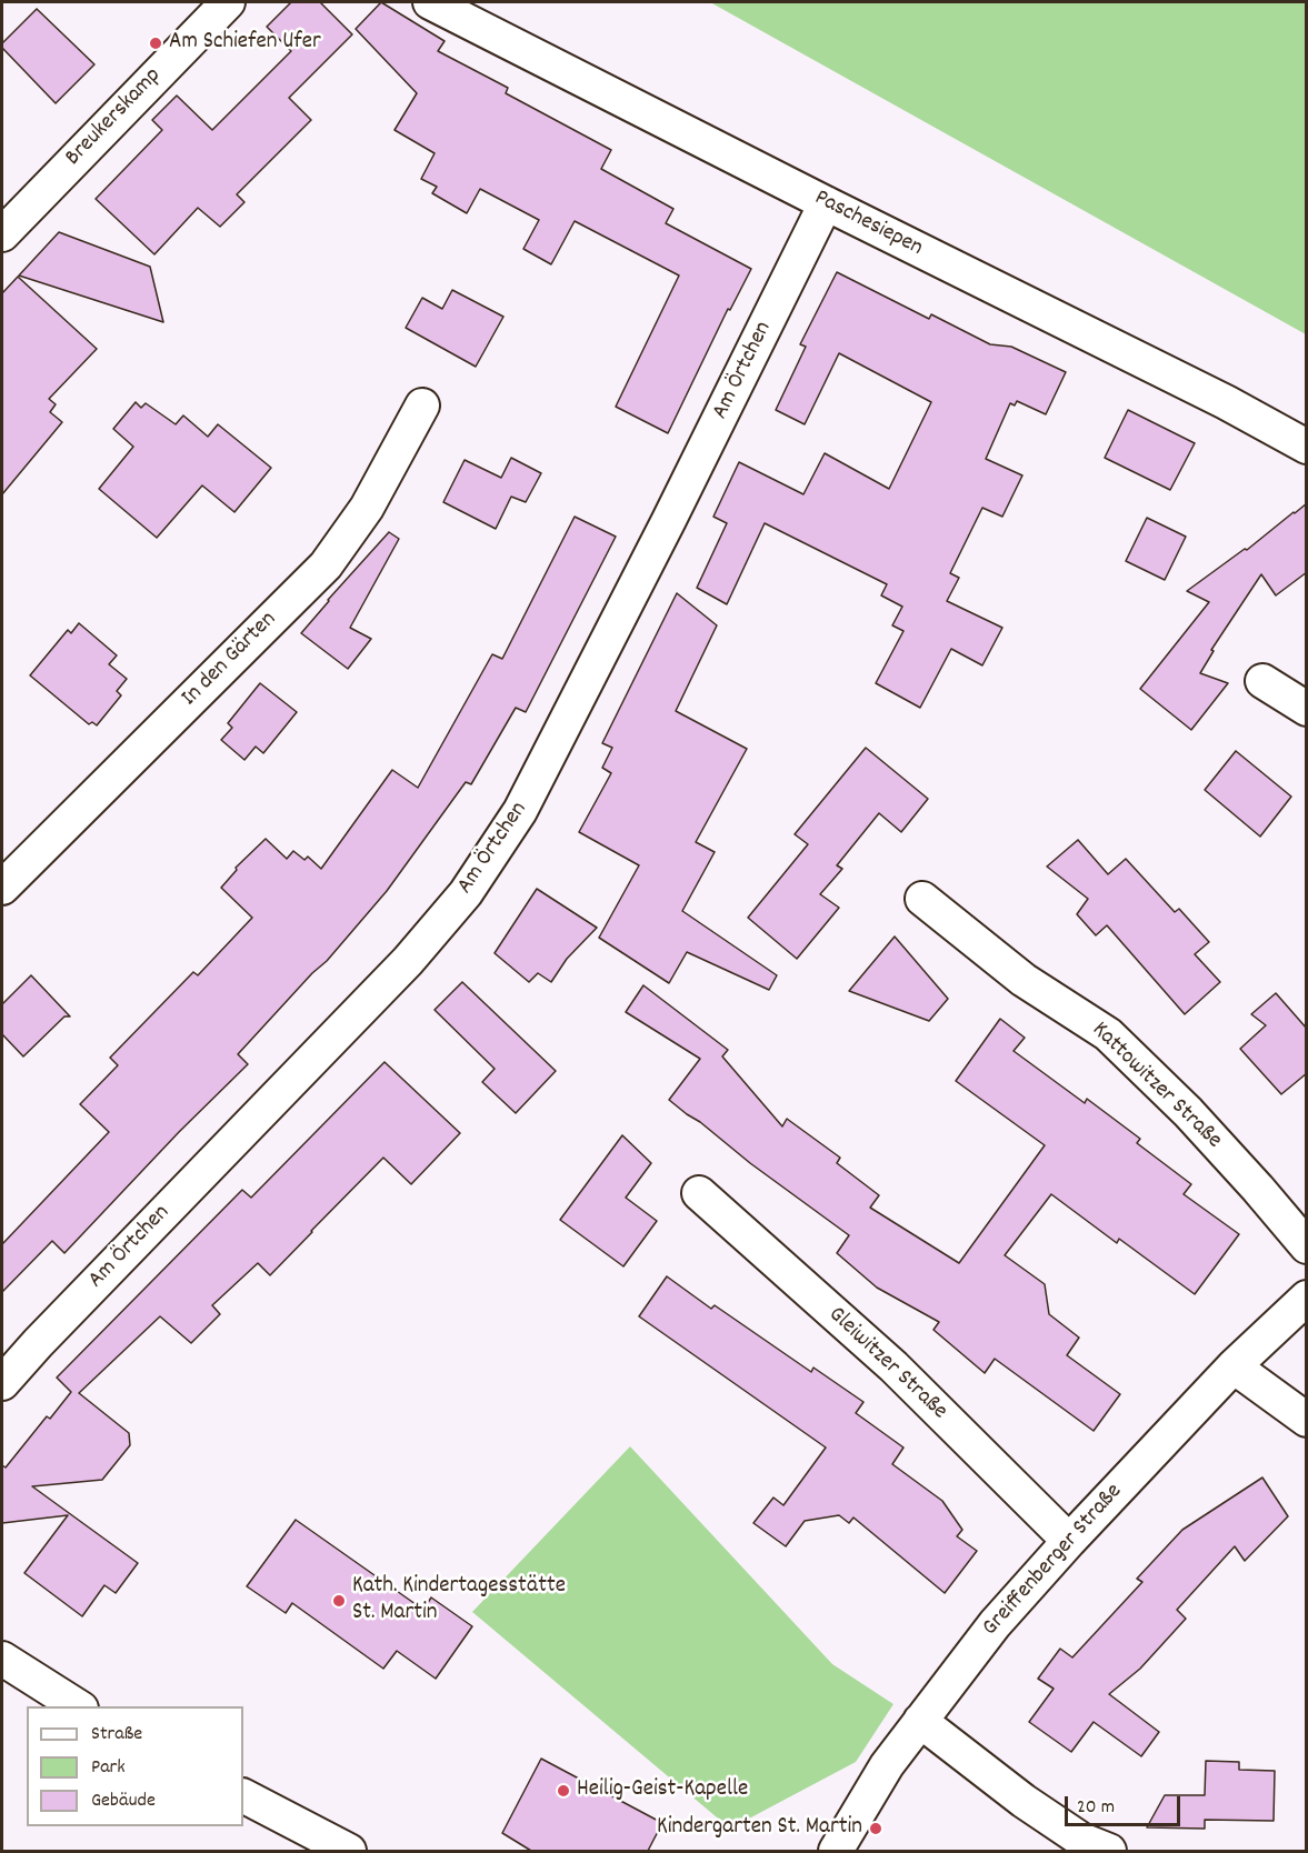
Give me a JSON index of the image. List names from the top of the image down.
{
  "streets": {
    "street": [
      "Breukerskamp",
      "Paschesiepen",
      "Am Örtchen",
      "In den Gärten",
      "Kattowitzer Straße",
      "Gleiwitzer Straße",
      "Greiffenberger Straße"
    ]
  },
  "crossings": [
    ["Paschesiepen", "Am Örtchen"],
    ["Gleiwitzer Straße", "Greiffenberger Straße"]
  ],
  "places": [
    "Am Schiefen Ufer",
    "Kath. Kindertagesstätte St. Martin",
    "Heilig-Geist-Kapelle",
    "Kindergarten St. Martin"
  ],
  "legend": ["Straße", "Park", "Gebäude"],
  "scale_bar": "20 m"
}
